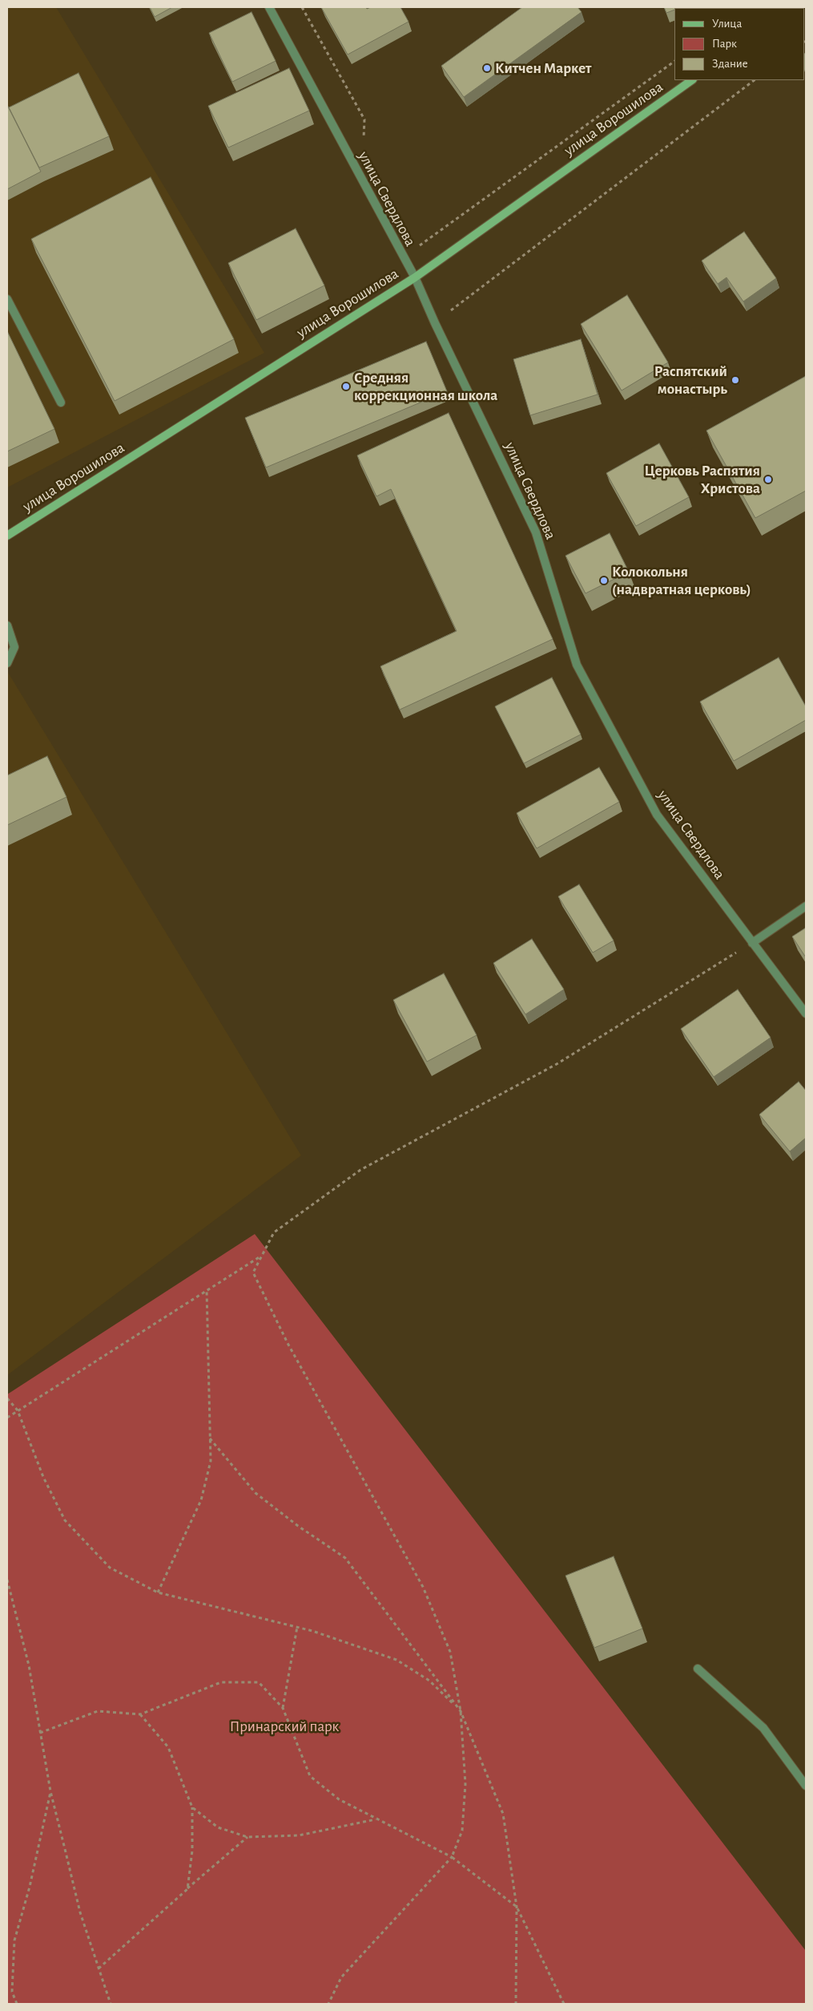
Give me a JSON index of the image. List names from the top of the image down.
{
  "streets": {
    "main road": ["улица Ворошилова"],
    "street": ["улица Свердлова"]
  },
  "crossings": [
    ["улица Ворошилова", "улица Свердлова"]
  ],
  "parks": ["Принарский парк"],
  "places": [
    "Китчен Маркет",
    "Распятский монастырь",
    "Средняя коррекционная школа",
    "Церковь Распятия Христова",
    "Колокольня (надвратная церковь)"
  ],
  "legend": ["Улица", "Парк", "Здание"]
}
